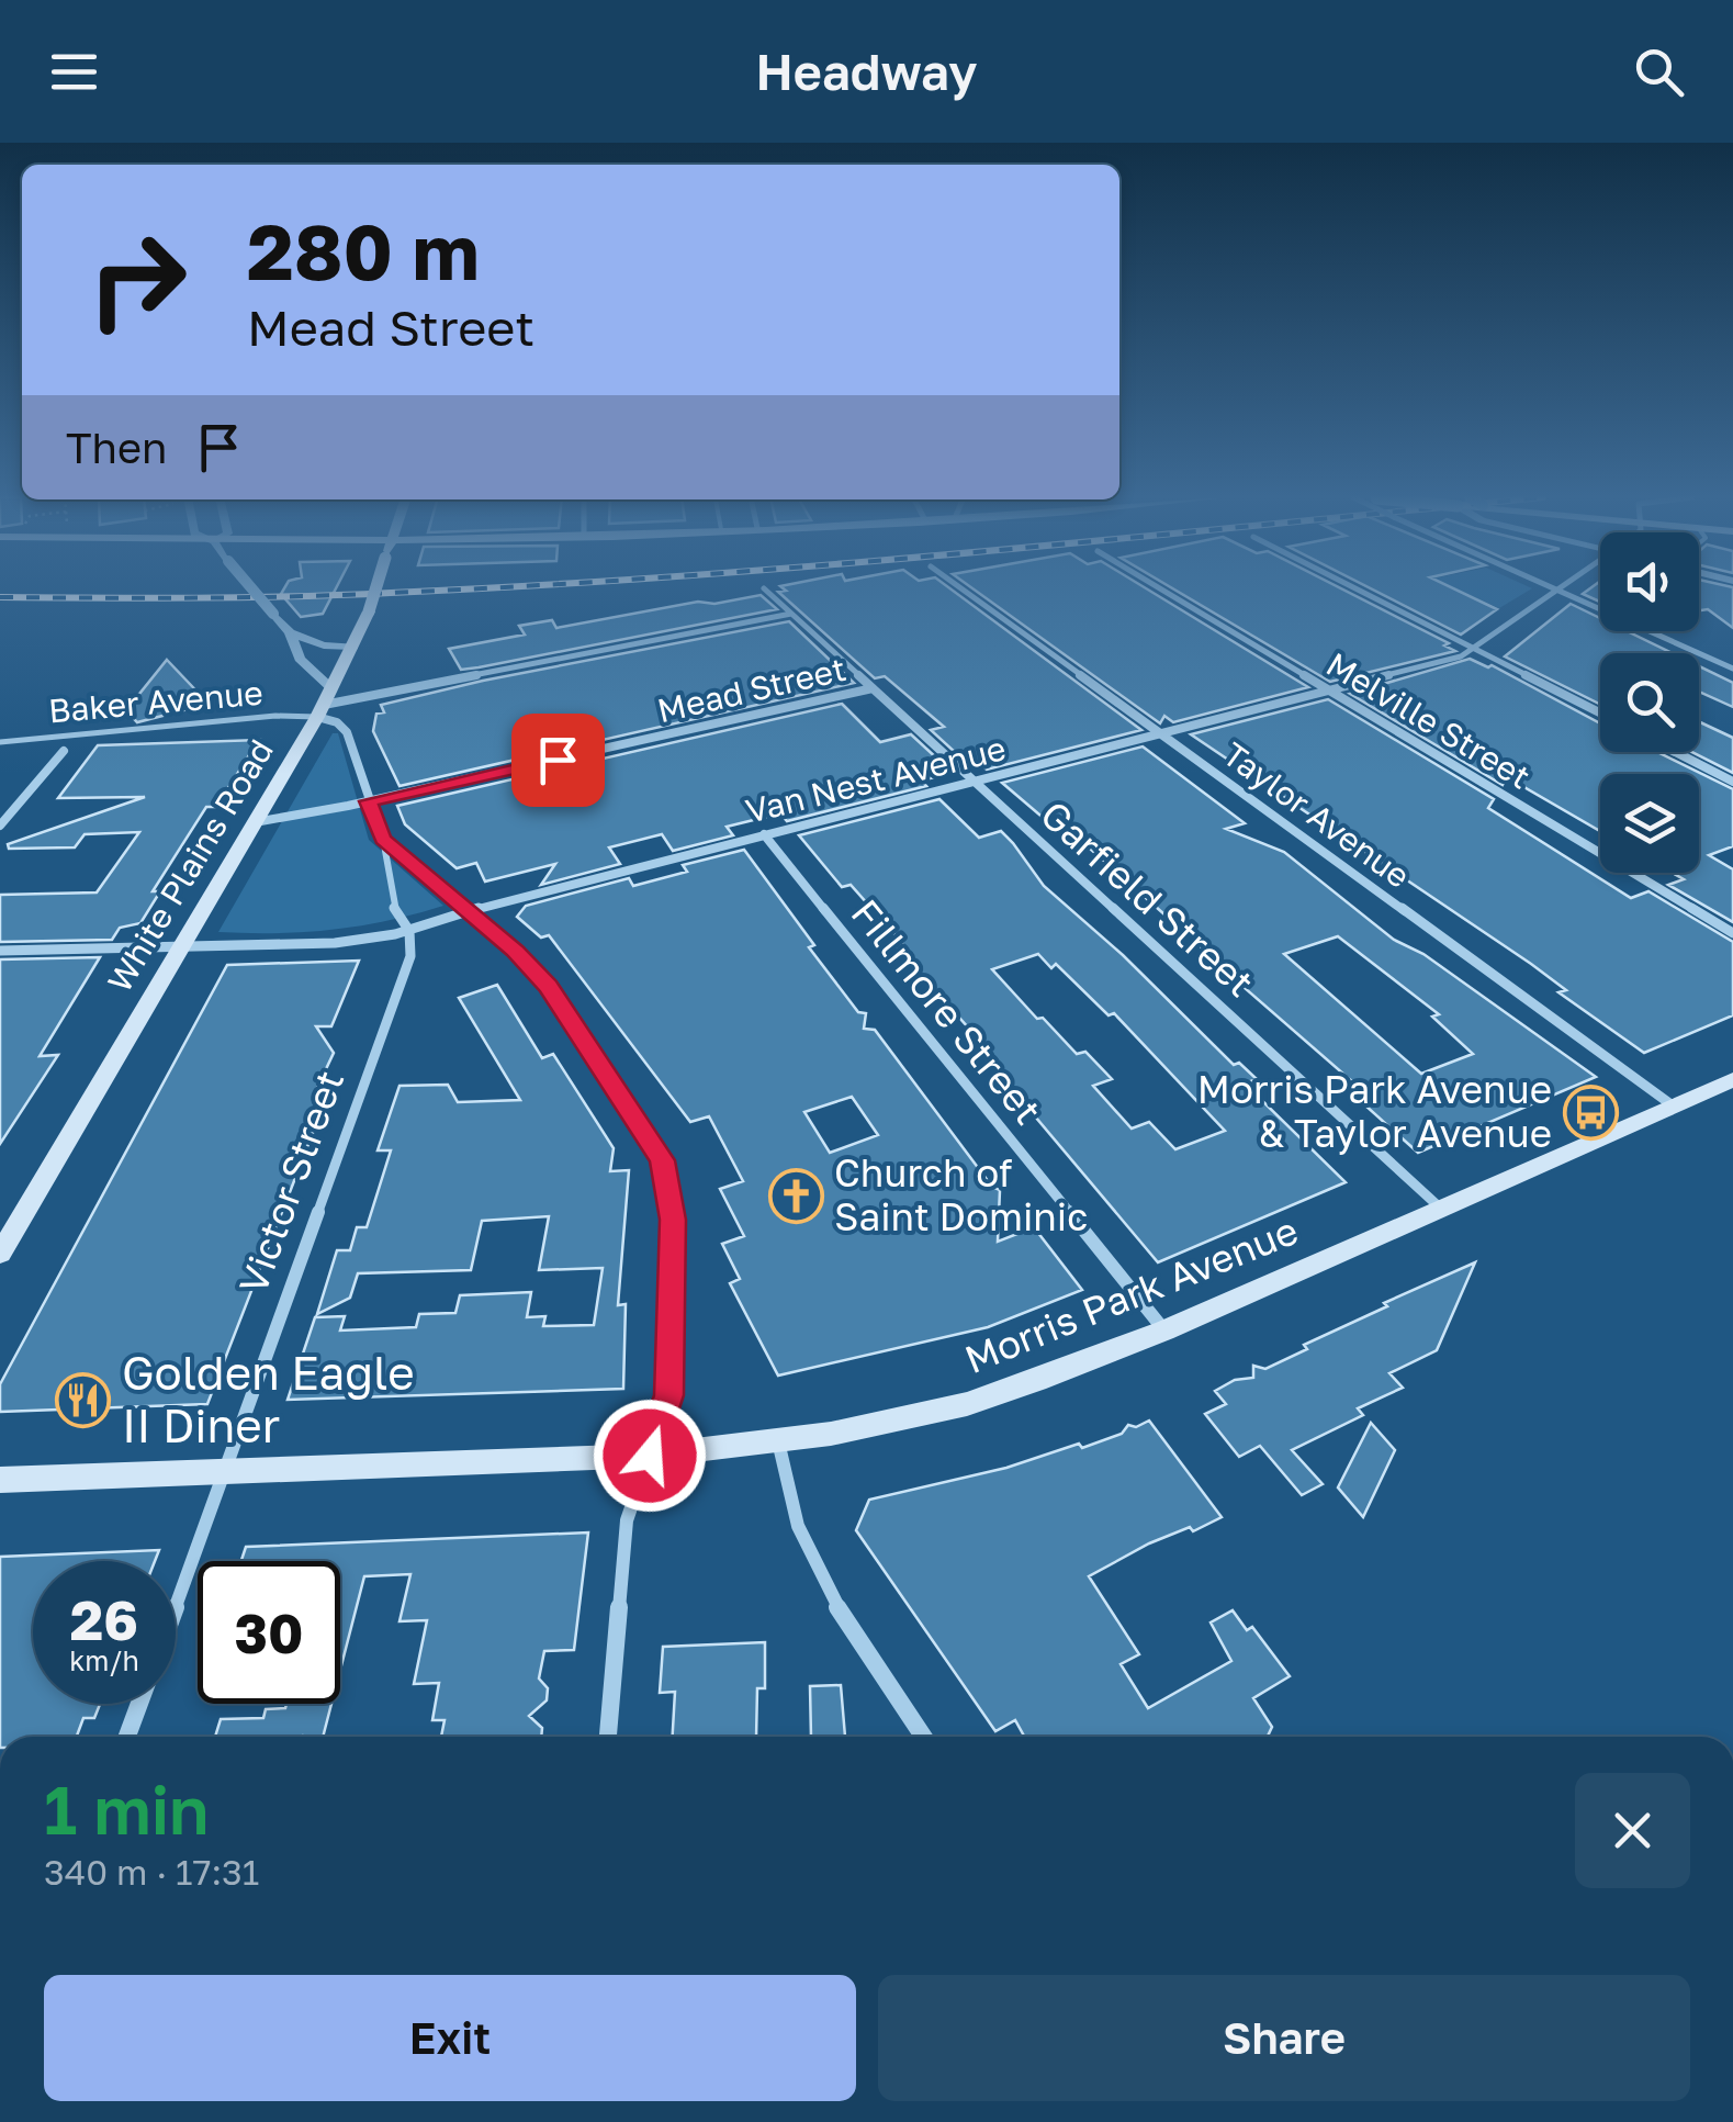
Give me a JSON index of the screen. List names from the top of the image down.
{
  "streets": {
    "main road": ["White Plains Road", "Morris Park Avenue"],
    "street": [
      "Mead Street",
      "Baker Avenue",
      "Melville Street",
      "Van Nest Avenue",
      "Taylor Avenue",
      "Garfield Street",
      "Fillmore Street",
      "Victor Street"
    ]
  },
  "crossings": [
    ["Mead Street", "White Plains Road"],
    ["Mead Street", "Garfield Street"],
    ["Baker Avenue", "White Plains Road"],
    ["Baker Avenue", "Garfield Street"],
    ["Melville Street", "Van Nest Avenue"],
    ["Van Nest Avenue", "Taylor Avenue"],
    ["Van Nest Avenue", "White Plains Road"],
    ["Van Nest Avenue", "Garfield Street"],
    ["Van Nest Avenue", "Fillmore Street"],
    ["Van Nest Avenue", "Victor Street"],
    ["Taylor Avenue", "Morris Park Avenue"],
    ["Garfield Street", "Morris Park Avenue"],
    ["Fillmore Street", "Morris Park Avenue"],
    ["Victor Street", "Morris Park Avenue"]
  ],
  "places": {
    "bus stop": ["Morris Park Avenue & Taylor Avenue"],
    "church": ["Church of Saint Dominic"],
    "restaurant": ["Golden Eagle II Diner"]
  },
  "page": {
    "header": "Headway",
    "turn": ["280 m", "Mead Street"],
    "then": "Then",
    "speed": "26 km/h",
    "limit": "30",
    "heading": ["1 min", "340 m · 17:31"],
    "buttons": ["Exit", "Share"]
  }
}
